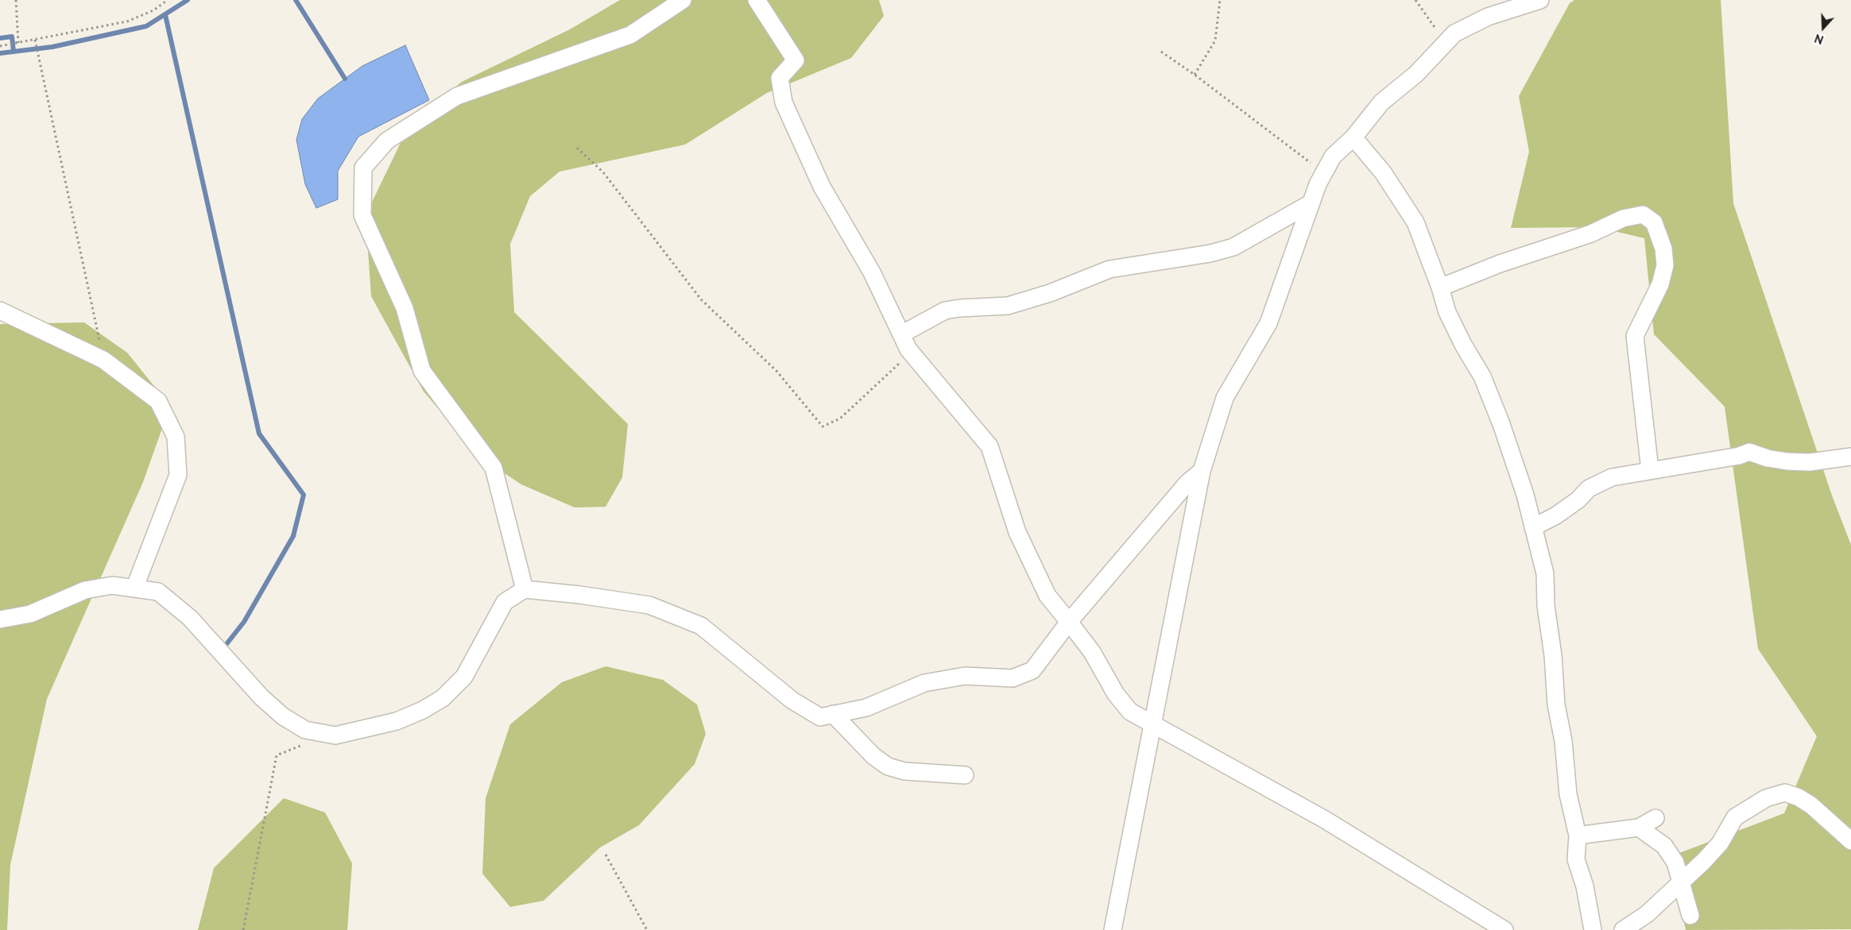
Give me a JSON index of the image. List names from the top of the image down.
{
  "north": "bottom"
}
